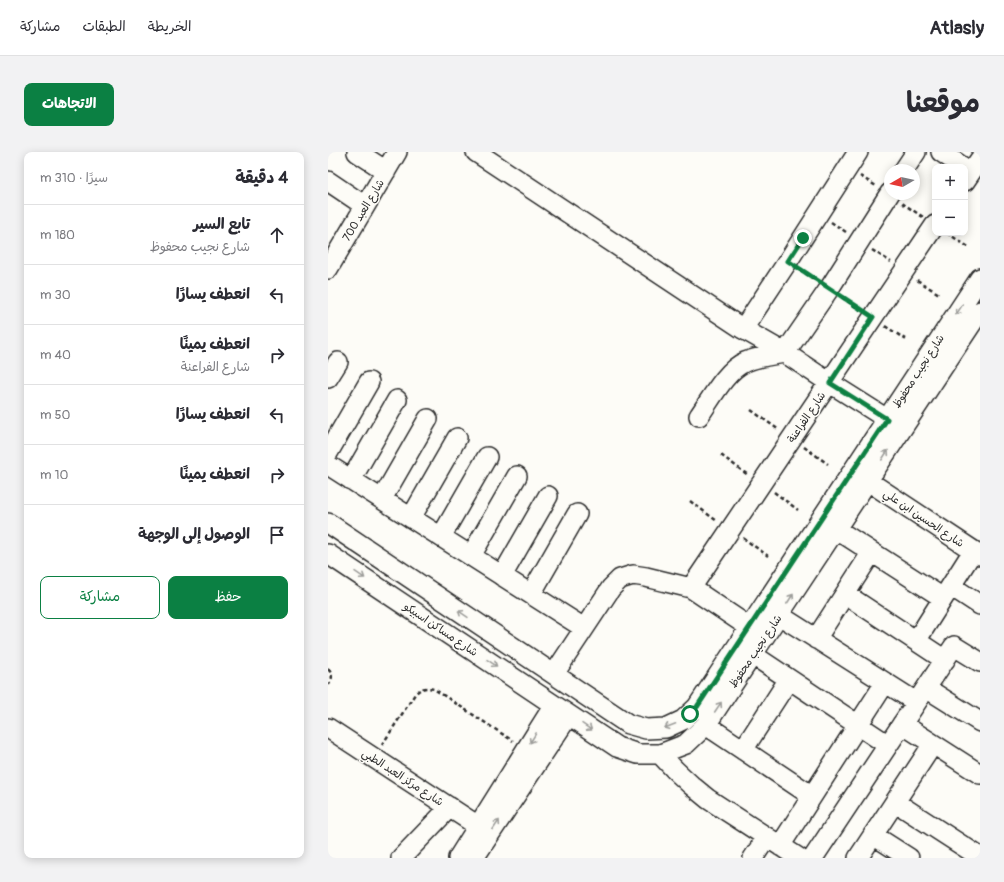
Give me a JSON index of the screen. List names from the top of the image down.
{
  "streets": {
    "street": [
      "شارع العبد 700",
      "شارع نجيب محفوظ",
      "شارع الفراعنة",
      "شارع الحسين ابن علي",
      "شارع مساكن اسبيكو",
      "شارع مركز العبد الطبي"
    ]
  },
  "crossings": [
    ["شارع نجيب محفوظ", "شارع الحسين ابن علي"],
    ["شارع نجيب محفوظ", "شارع مساكن اسبيكو"]
  ],
  "north": "left",
  "page": {
    "header": "Atlasly",
    "nav": ["الخريطة", "الطبقات", "مشاركة"],
    "title": "موقعنا",
    "buttons": [
      "الاتجاهات",
      ["حفظ", "مشاركة"]
    ],
    "heading": ["4 دقيقة", "سيرًا · 310 m"],
    "map_buttons": ["+", "−"],
    "list": [
      ["تابع السير", "شارع نجيب محفوظ", "180 m"],
      ["انعطف يسارًا", "30 m"],
      ["انعطف يمينًا", "شارع الفراعنة", "40 m"],
      ["انعطف يسارًا", "50 m"],
      ["انعطف يمينًا", "10 m"],
      "الوصول إلى الوجهة"
    ]
  }
}
